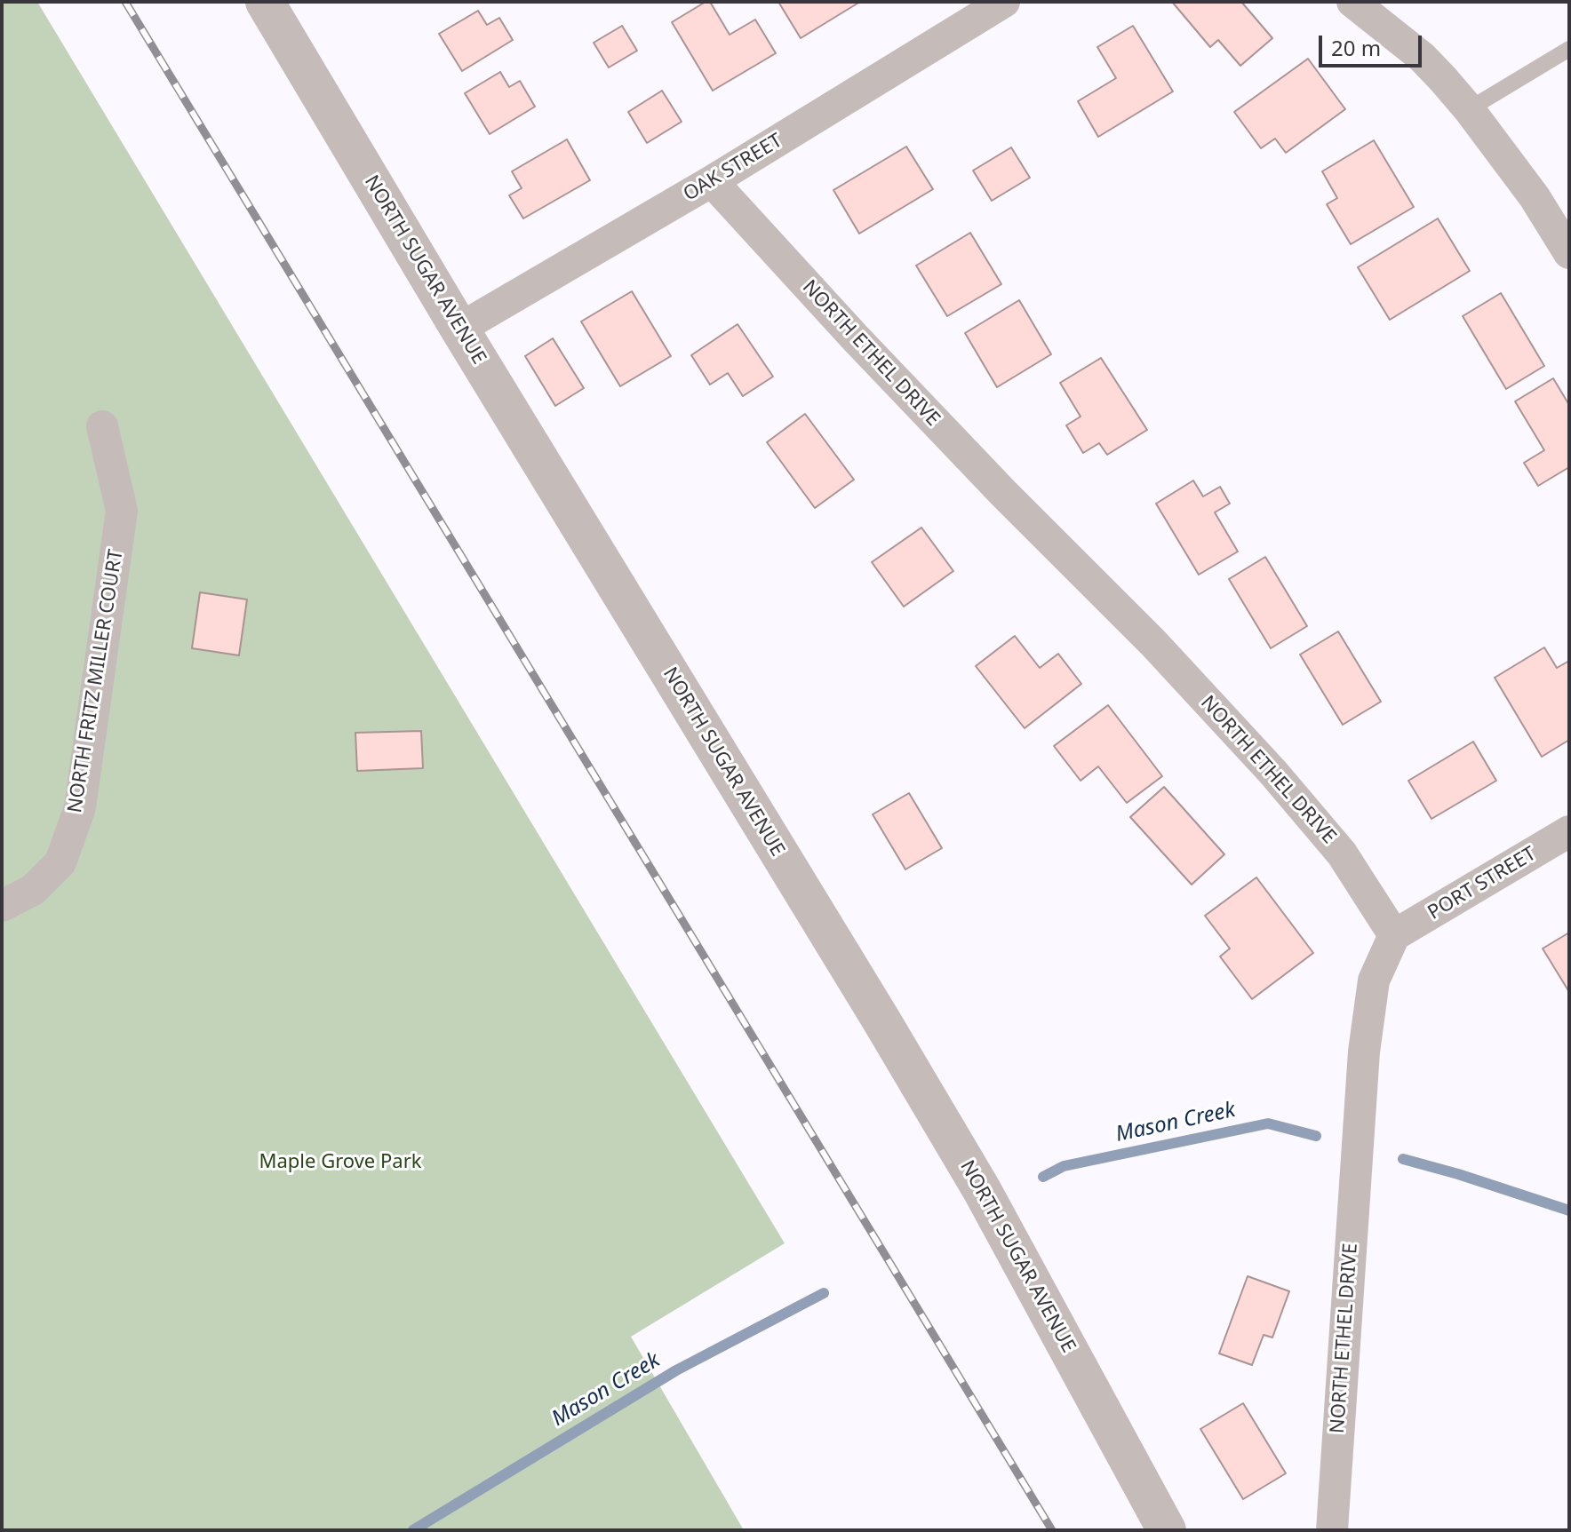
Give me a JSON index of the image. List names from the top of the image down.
{
  "streets": {
    "street": [
      "OAK STREET",
      "NORTH SUGAR AVENUE",
      "NORTH ETHEL DRIVE",
      "NORTH FRITZ MILLER COURT",
      "PORT STREET"
    ]
  },
  "crossings": [
    ["OAK STREET", "NORTH SUGAR AVENUE"],
    ["OAK STREET", "NORTH ETHEL DRIVE"],
    ["NORTH ETHEL DRIVE", "PORT STREET"]
  ],
  "water": ["Mason Creek"],
  "parks": ["Maple Grove Park"],
  "scale_bar": "20 m"
}
